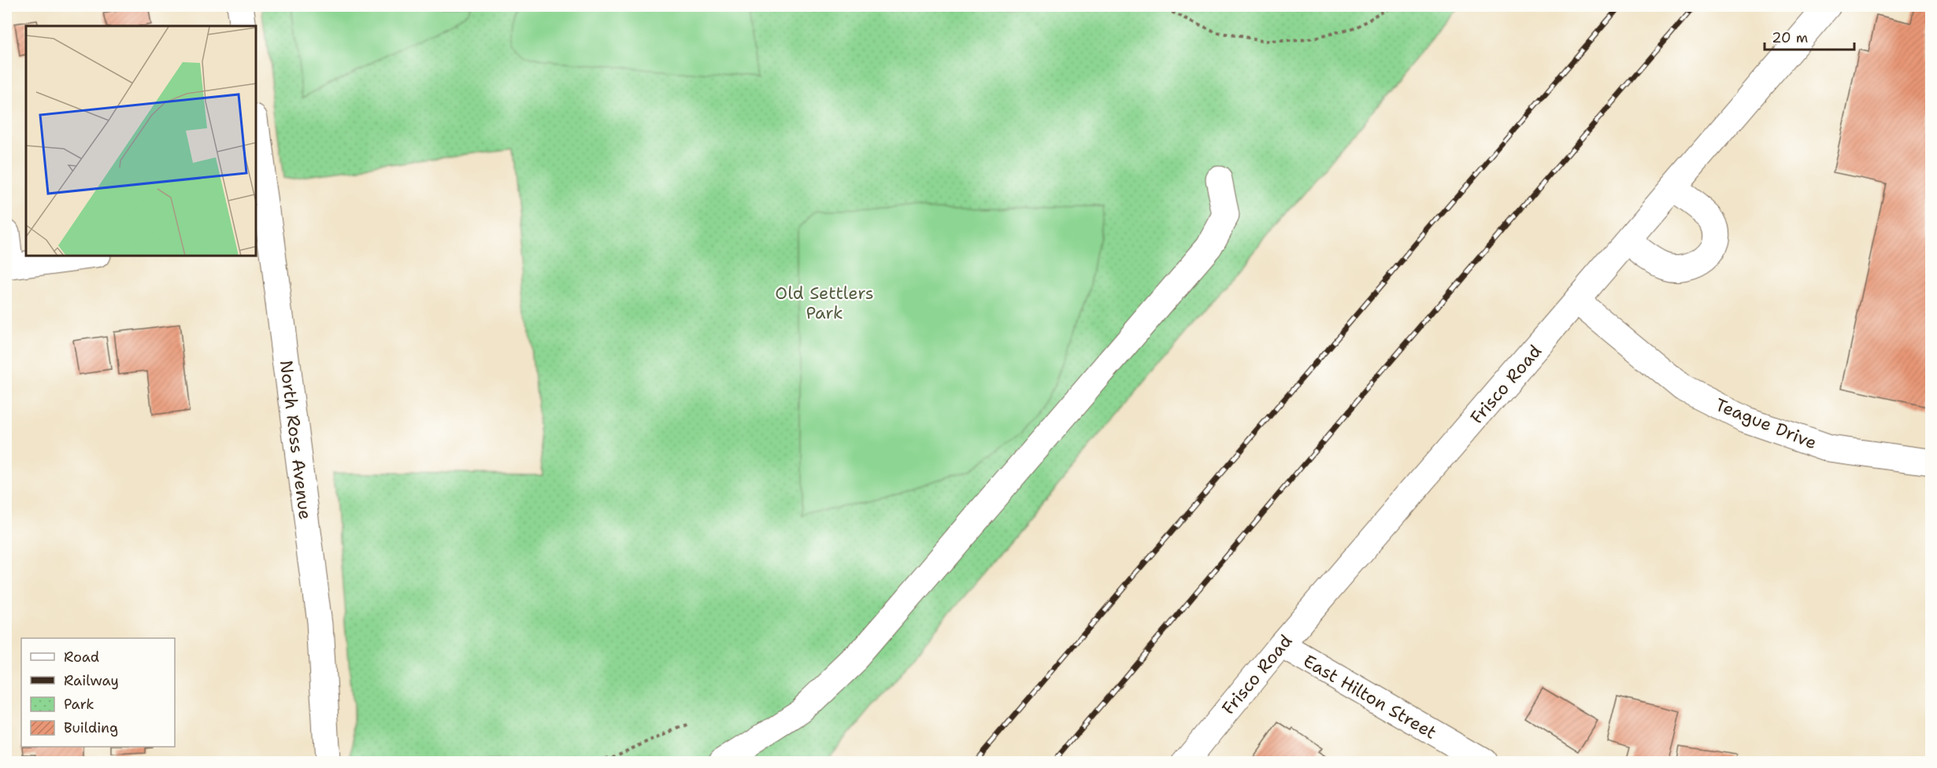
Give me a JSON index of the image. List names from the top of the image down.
{
  "streets": {
    "street": [
      "Frisco Road",
      "Teague Drive",
      "North Ross Avenue",
      "East Hilton Street"
    ]
  },
  "crossings": [
    ["Frisco Road", "Teague Drive"],
    ["Frisco Road", "East Hilton Street"]
  ],
  "parks": ["Old Settlers Park"],
  "legend": [
    "Road",
    "Railway",
    "Park",
    "Building"
  ],
  "scale_bar": "20 m"
}
